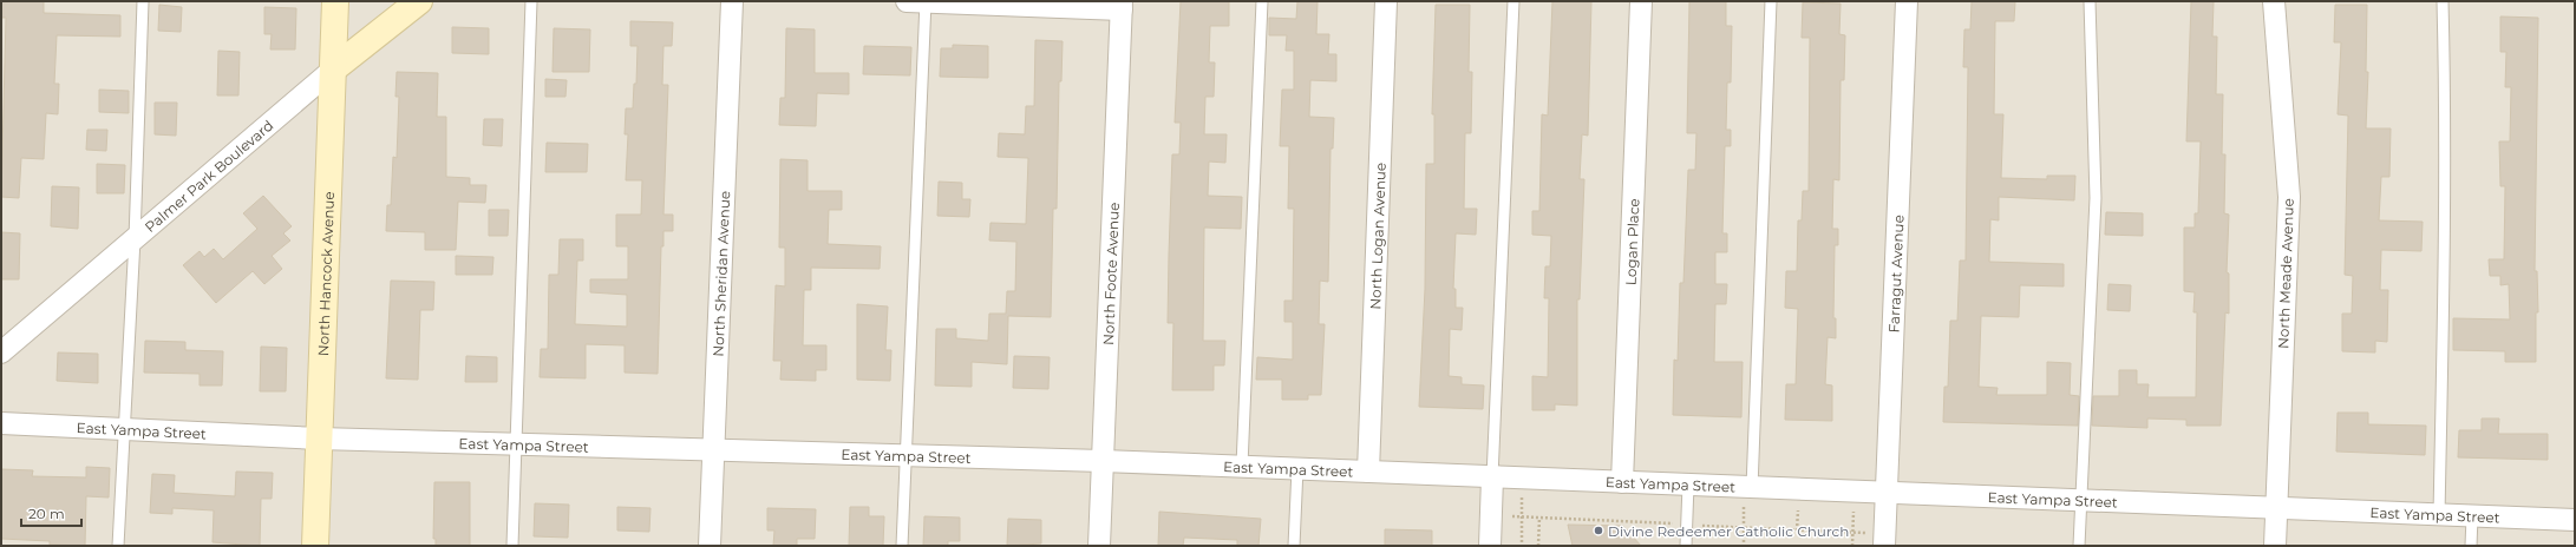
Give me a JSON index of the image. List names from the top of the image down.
{
  "streets": {
    "main road": ["Palmer Park Boulevard", "North Hancock Avenue"],
    "street": [
      "North Logan Avenue",
      "Logan Place",
      "North Sheridan Avenue",
      "North Foote Avenue",
      "Farragut Avenue",
      "North Meade Avenue",
      "East Yampa Street"
    ]
  },
  "crossings": [
    ["Palmer Park Boulevard", "North Hancock Avenue"],
    ["North Logan Avenue", "East Yampa Street"],
    ["Logan Place", "East Yampa Street"],
    ["North Hancock Avenue", "East Yampa Street"],
    ["North Sheridan Avenue", "East Yampa Street"],
    ["North Foote Avenue", "East Yampa Street"],
    ["Farragut Avenue", "East Yampa Street"],
    ["North Meade Avenue", "East Yampa Street"]
  ],
  "places": ["Divine Redeemer Catholic Church"],
  "scale_bar": "20 m"
}
